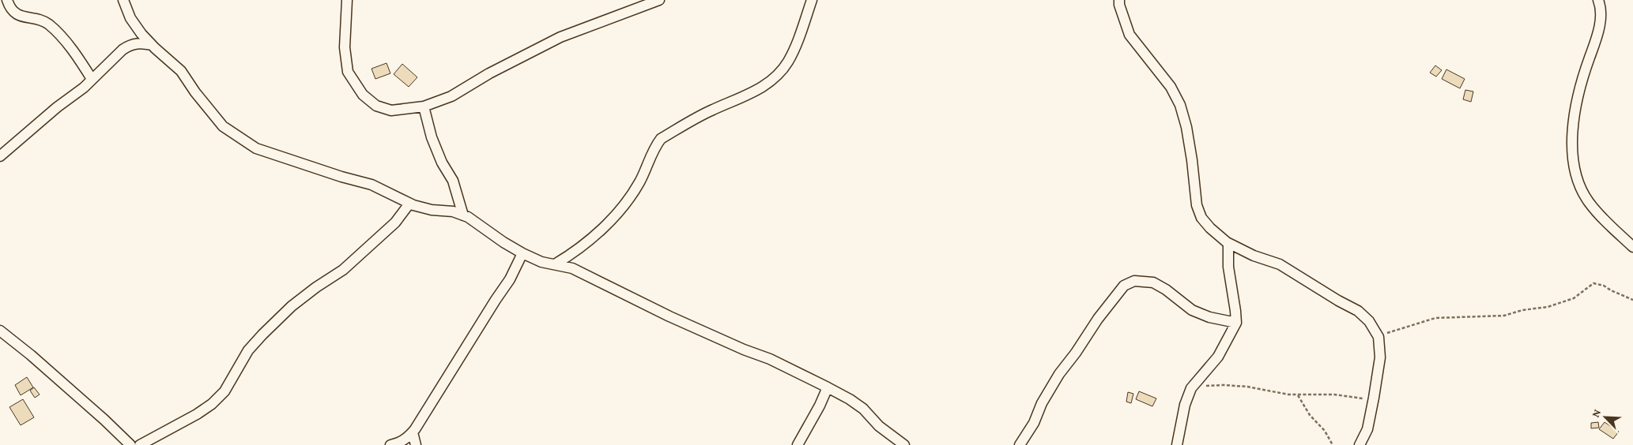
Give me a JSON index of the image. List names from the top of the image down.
{
  "north": "top left"
}
